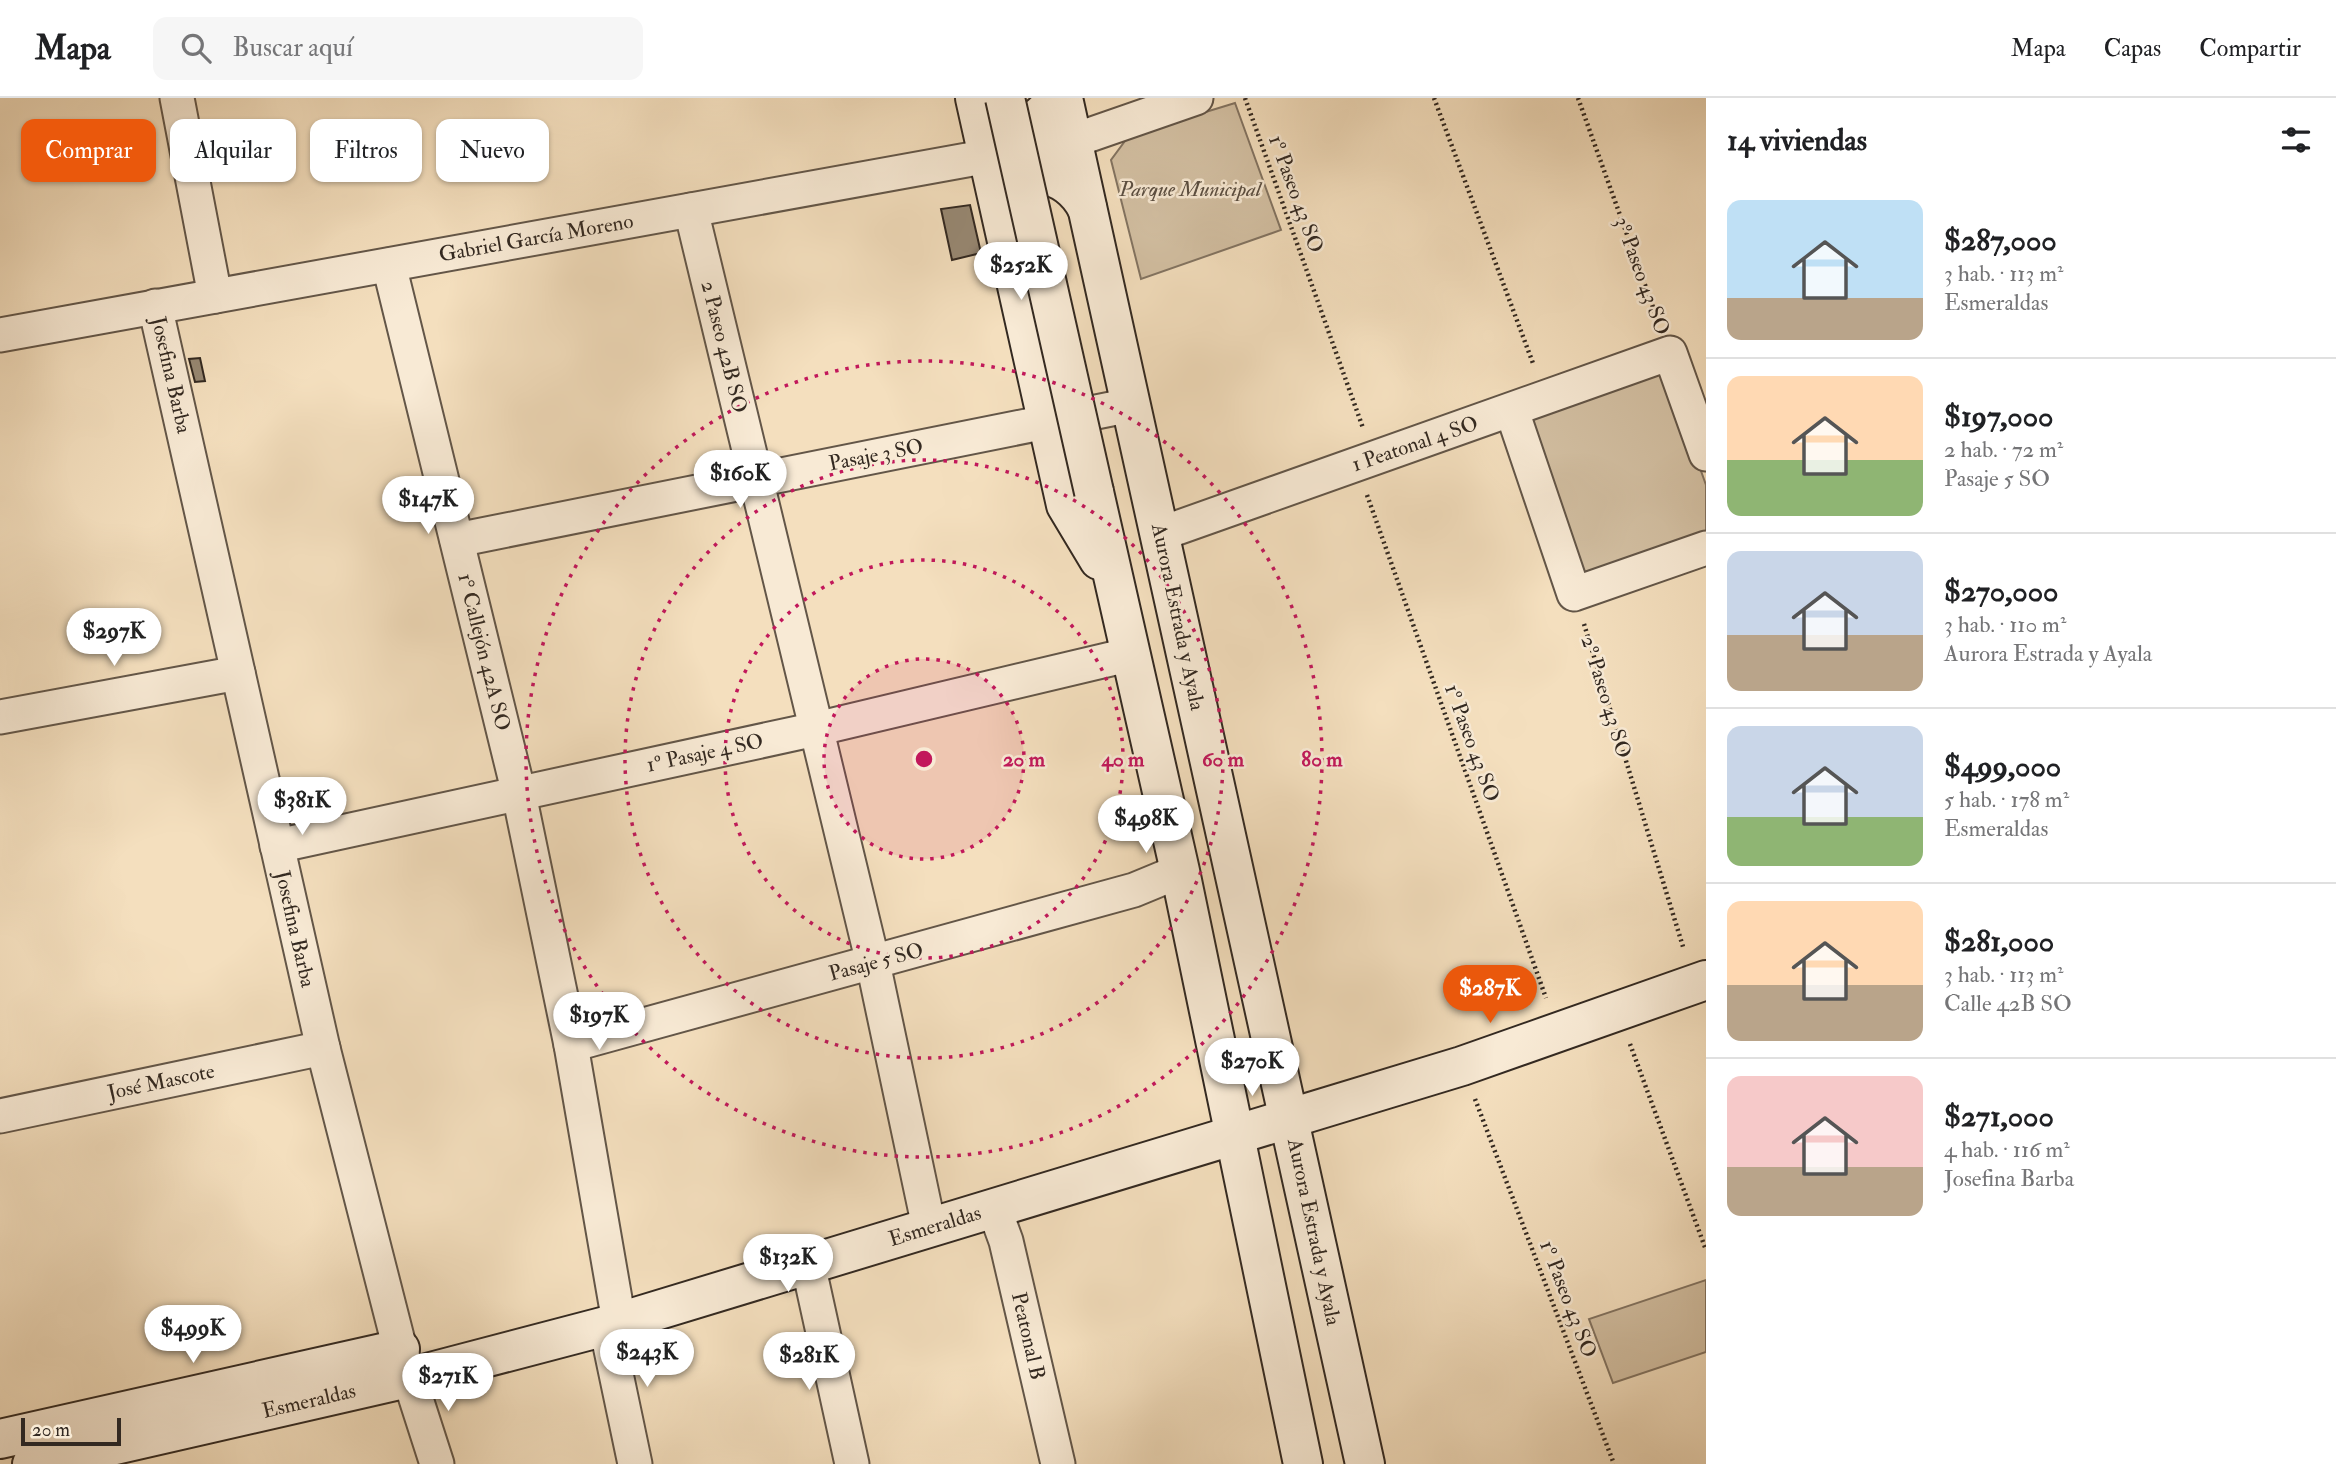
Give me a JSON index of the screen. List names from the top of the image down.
{
  "streets": {
    "main road": ["Aurora Estrada y Ayala", "Esmeraldas"],
    "street": [
      "Gabriel García Moreno",
      "3º Paseo 43 SO",
      "2 Paseo 42B SO",
      "Josefina Barba",
      "1 Peatonal 4 SO",
      "Pasaje 3 SO",
      "1° Callejón 42A SO",
      "1º Pasaje 4 SO",
      "Pasaje 5 SO",
      "José Mascote",
      "Peatonal B"
    ],
    "path": ["1º Paseo 43 SO", "2º Paseo 43 SO"]
  },
  "crossings": [
    ["1º Paseo 43 SO", "1 Peatonal 4 SO"],
    ["1º Paseo 43 SO", "Esmeraldas"],
    ["Gabriel García Moreno", "2 Paseo 42B SO"],
    ["Gabriel García Moreno", "Josefina Barba"],
    ["Gabriel García Moreno", "Aurora Estrada y Ayala"],
    ["Gabriel García Moreno", "1° Callejón 42A SO"],
    ["3º Paseo 43 SO", "1 Peatonal 4 SO"],
    ["2 Paseo 42B SO", "Pasaje 3 SO"],
    ["2 Paseo 42B SO", "1º Pasaje 4 SO"],
    ["2 Paseo 42B SO", "Pasaje 5 SO"],
    ["2 Paseo 42B SO", "Esmeraldas"],
    ["Josefina Barba", "1º Pasaje 4 SO"],
    ["Josefina Barba", "José Mascote"],
    ["Josefina Barba", "Esmeraldas"],
    ["1 Peatonal 4 SO", "Aurora Estrada y Ayala"],
    ["Pasaje 3 SO", "Aurora Estrada y Ayala"],
    ["Pasaje 3 SO", "1° Callejón 42A SO"],
    ["Aurora Estrada y Ayala", "Esmeraldas"],
    ["1° Callejón 42A SO", "1º Pasaje 4 SO"],
    ["1° Callejón 42A SO", "Pasaje 5 SO"],
    ["1° Callejón 42A SO", "Esmeraldas"],
    ["2º Paseo 43 SO", "Esmeraldas"],
    ["Esmeraldas", "Peatonal B"]
  ],
  "parks": ["Parque Municipal"],
  "scale_bar": "20 m",
  "page": {
    "header": "Mapa",
    "search": "Buscar aquí",
    "nav": ["Mapa", "Capas", "Compartir"],
    "heading": "14 viviendas",
    "chip": [
      "Comprar",
      "Alquilar",
      "Filtros",
      "Nuevo"
    ],
    "list": [
      {
        "name": "$287,000",
        "note": "3 hab. · 113 m² · Esmeraldas"
      },
      {
        "name": "$197,000",
        "note": "2 hab. · 72 m² · Pasaje 5 SO"
      },
      {
        "name": "$270,000",
        "note": "3 hab. · 110 m² · Aurora Estrada y Ayala"
      },
      {
        "name": "$499,000",
        "note": "5 hab. · 178 m² · Esmeraldas"
      },
      {
        "name": "$281,000",
        "note": "3 hab. · 113 m² · Calle 42B SO"
      },
      {
        "name": "$271,000",
        "note": "4 hab. · 116 m² · Josefina Barba"
      }
    ],
    "price": [
      "$252K",
      "$160K",
      "$147K",
      "$297K",
      "$381K",
      "$498K",
      "$287K",
      "$197K",
      "$270K",
      "$132K",
      "$499K",
      "$243K",
      "$281K",
      "$271K"
    ],
    "scale": "20 m"
  },
  "rings": [
    "20 m",
    "40 m",
    "60 m",
    "80 m"
  ]
}
